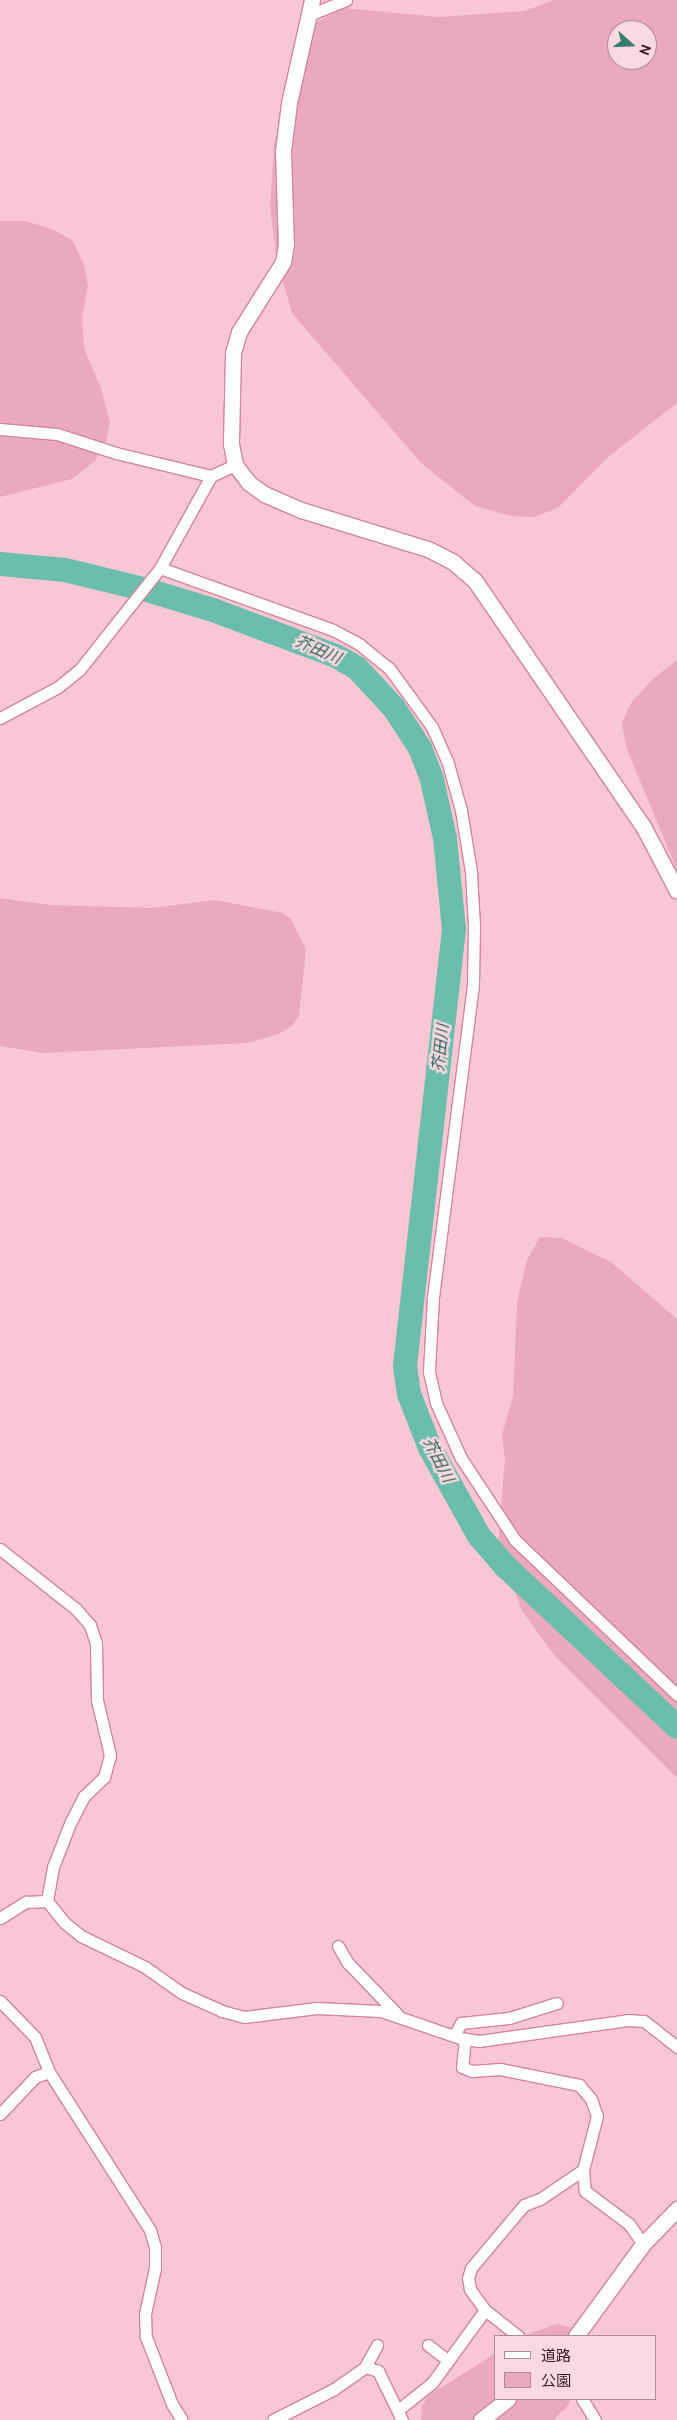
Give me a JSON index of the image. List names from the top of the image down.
{
  "water": ["芥田川"],
  "legend": ["道路", "公園"],
  "north": "right"
}
